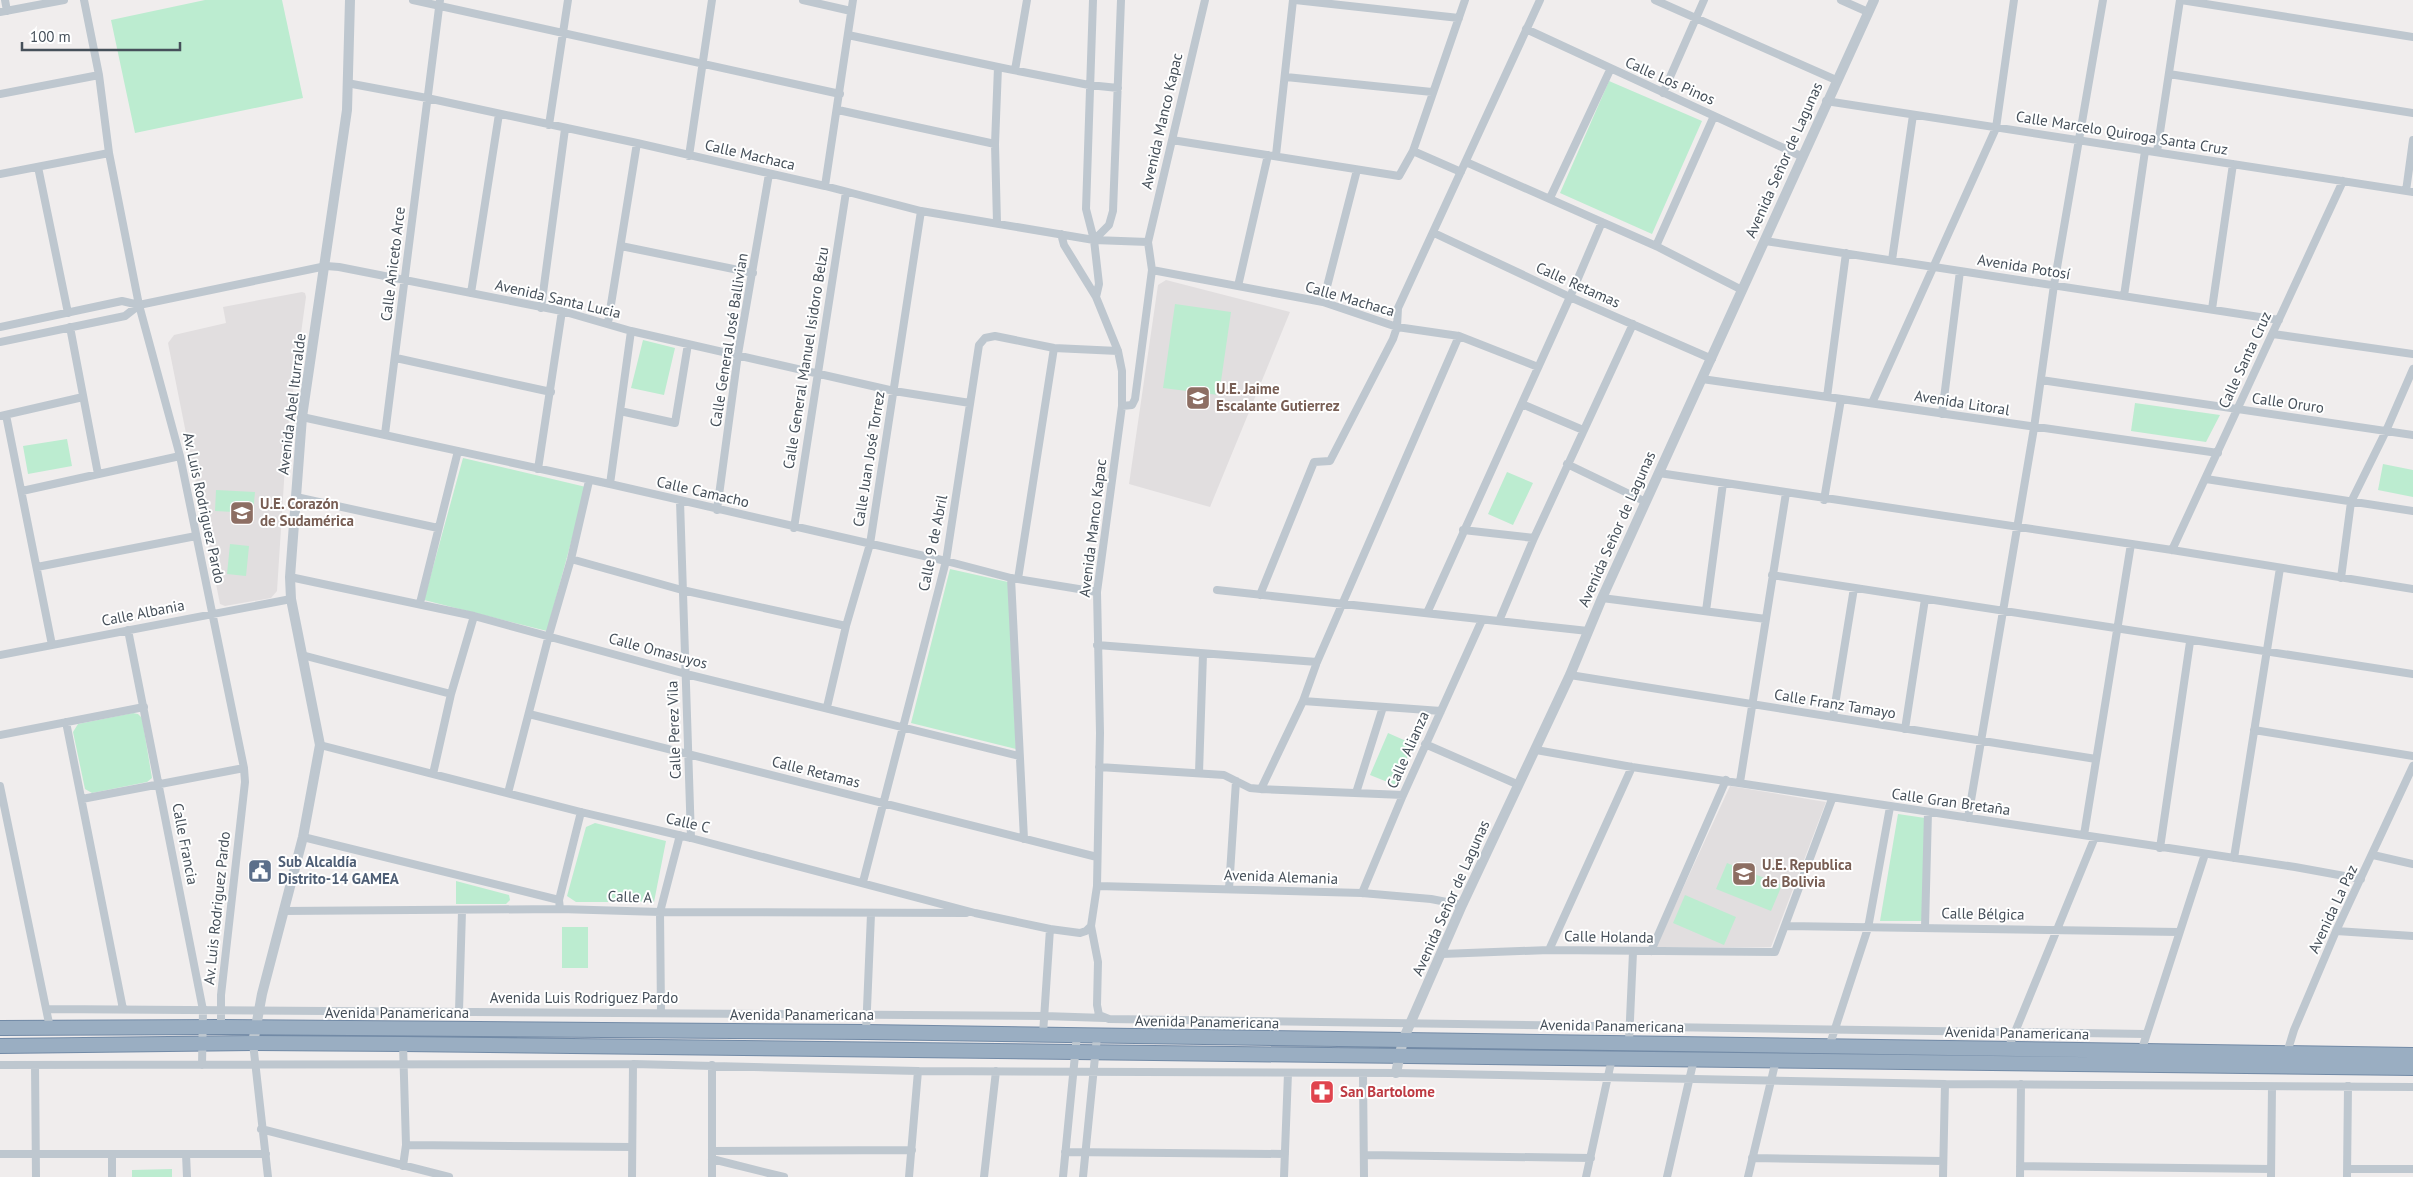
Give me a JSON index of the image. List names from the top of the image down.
{
  "streets": {
    "highway": ["Avenida Panamericana"],
    "street": [
      "Calle Los Pinos",
      "Avenida Manco Kapac",
      "Calle Marcelo Quiroga Santa Cruz",
      "Calle Machaca",
      "Avenida Señor de Lagunas",
      "Calle Aniceto Arce",
      "Avenida Potosí",
      "Calle Retamas",
      "Avenida Santa Lucia",
      "Calle General José Ballivian",
      "Calle General Manuel Isidoro Belzu",
      "Calle Santa Cruz",
      "Avenida Litoral",
      "Calle Oruro",
      "Avenida Abel Iturralde",
      "Calle Juan José Torrez",
      "Calle Camacho",
      "Av. Luis Rodriguez Pardo",
      "Calle 9 de Abril",
      "Calle Albania",
      "Calle Omasuyos",
      "Calle Franz Tamayo",
      "Calle Perez Vila",
      "Calle Alianza",
      "Calle Gran Bretaña",
      "Calle C",
      "Calle Francia",
      "Avenida Alemania",
      "Calle A",
      "Avenida La Paz",
      "Calle Bélgica",
      "Calle Holanda",
      "Avenida Luis Rodriguez Pardo"
    ]
  },
  "crossings": [
    ["Calle Los Pinos", "Avenida Señor de Lagunas"],
    ["Avenida Manco Kapac", "Calle Machaca"],
    ["Avenida Manco Kapac", "Calle Retamas"],
    ["Avenida Manco Kapac", "Calle Camacho"],
    ["Avenida Manco Kapac", "Avenida Alemania"],
    ["Calle Marcelo Quiroga Santa Cruz", "Avenida Señor de Lagunas"],
    ["Calle Marcelo Quiroga Santa Cruz", "Calle Santa Cruz"],
    ["Calle Machaca", "Calle Aniceto Arce"],
    ["Calle Machaca", "Calle General José Ballivian"],
    ["Calle Machaca", "Calle General Manuel Isidoro Belzu"],
    ["Calle Machaca", "Avenida Abel Iturralde"],
    ["Calle Machaca", "Calle Juan José Torrez"],
    ["Avenida Señor de Lagunas", "Avenida Potosí"],
    ["Avenida Señor de Lagunas", "Calle Retamas"],
    ["Avenida Señor de Lagunas", "Avenida Litoral"],
    ["Avenida Señor de Lagunas", "Calle Franz Tamayo"],
    ["Avenida Señor de Lagunas", "Calle Gran Bretaña"],
    ["Avenida Señor de Lagunas", "Avenida Alemania"],
    ["Avenida Señor de Lagunas", "Calle Holanda"],
    ["Avenida Señor de Lagunas", "Avenida Panamericana"],
    ["Calle Aniceto Arce", "Avenida Santa Lucia"],
    ["Calle Aniceto Arce", "Calle Camacho"],
    ["Avenida Potosí", "Calle Santa Cruz"],
    ["Calle Retamas", "Calle 9 de Abril"],
    ["Calle Retamas", "Calle Perez Vila"],
    ["Avenida Santa Lucia", "Calle General José Ballivian"],
    ["Avenida Santa Lucia", "Calle General Manuel Isidoro Belzu"],
    ["Avenida Santa Lucia", "Avenida Abel Iturralde"],
    ["Avenida Santa Lucia", "Calle Juan José Torrez"],
    ["Avenida Santa Lucia", "Av. Luis Rodriguez Pardo"],
    ["Avenida Santa Lucia", "Calle 9 de Abril"],
    ["Calle General José Ballivian", "Calle Camacho"],
    ["Calle General Manuel Isidoro Belzu", "Calle Camacho"],
    ["Calle Santa Cruz", "Avenida Litoral"],
    ["Calle Santa Cruz", "Calle Oruro"],
    ["Avenida Abel Iturralde", "Calle Camacho"],
    ["Avenida Abel Iturralde", "Calle Albania"],
    ["Avenida Abel Iturralde", "Calle Omasuyos"],
    ["Avenida Abel Iturralde", "Calle C"],
    ["Avenida Abel Iturralde", "Calle A"],
    ["Avenida Abel Iturralde", "Avenida Luis Rodriguez Pardo"],
    ["Avenida Abel Iturralde", "Avenida Panamericana"],
    ["Calle Juan José Torrez", "Calle Camacho"],
    ["Calle Juan José Torrez", "Calle Omasuyos"],
    ["Calle Camacho", "Calle 9 de Abril"],
    ["Calle Camacho", "Calle Perez Vila"],
    ["Av. Luis Rodriguez Pardo", "Calle Albania"],
    ["Av. Luis Rodriguez Pardo", "Avenida Luis Rodriguez Pardo"],
    ["Av. Luis Rodriguez Pardo", "Avenida Panamericana"],
    ["Calle 9 de Abril", "Calle Omasuyos"],
    ["Calle 9 de Abril", "Calle C"],
    ["Calle Albania", "Calle Francia"],
    ["Calle Omasuyos", "Calle Perez Vila"],
    ["Calle Perez Vila", "Calle C"],
    ["Calle Alianza", "Avenida Alemania"],
    ["Calle Gran Bretaña", "Avenida La Paz"],
    ["Calle C", "Calle A"],
    ["Calle Francia", "Avenida Luis Rodriguez Pardo"],
    ["Calle Francia", "Avenida Panamericana"],
    ["Avenida La Paz", "Avenida Panamericana"],
    ["Calle Bélgica", "Calle Holanda"]
  ],
  "places": {
    "school or university": ["U.E. Jaime Escalante Gutierrez", "U.E. Corazón de Sudamérica", "U.E. Republica de Bolivia"],
    "public building": ["Sub Alcaldía Distrito-14 GAMEA"],
    "pharmacy": ["San Bartolome"]
  },
  "scale_bar": "100 m"
}
